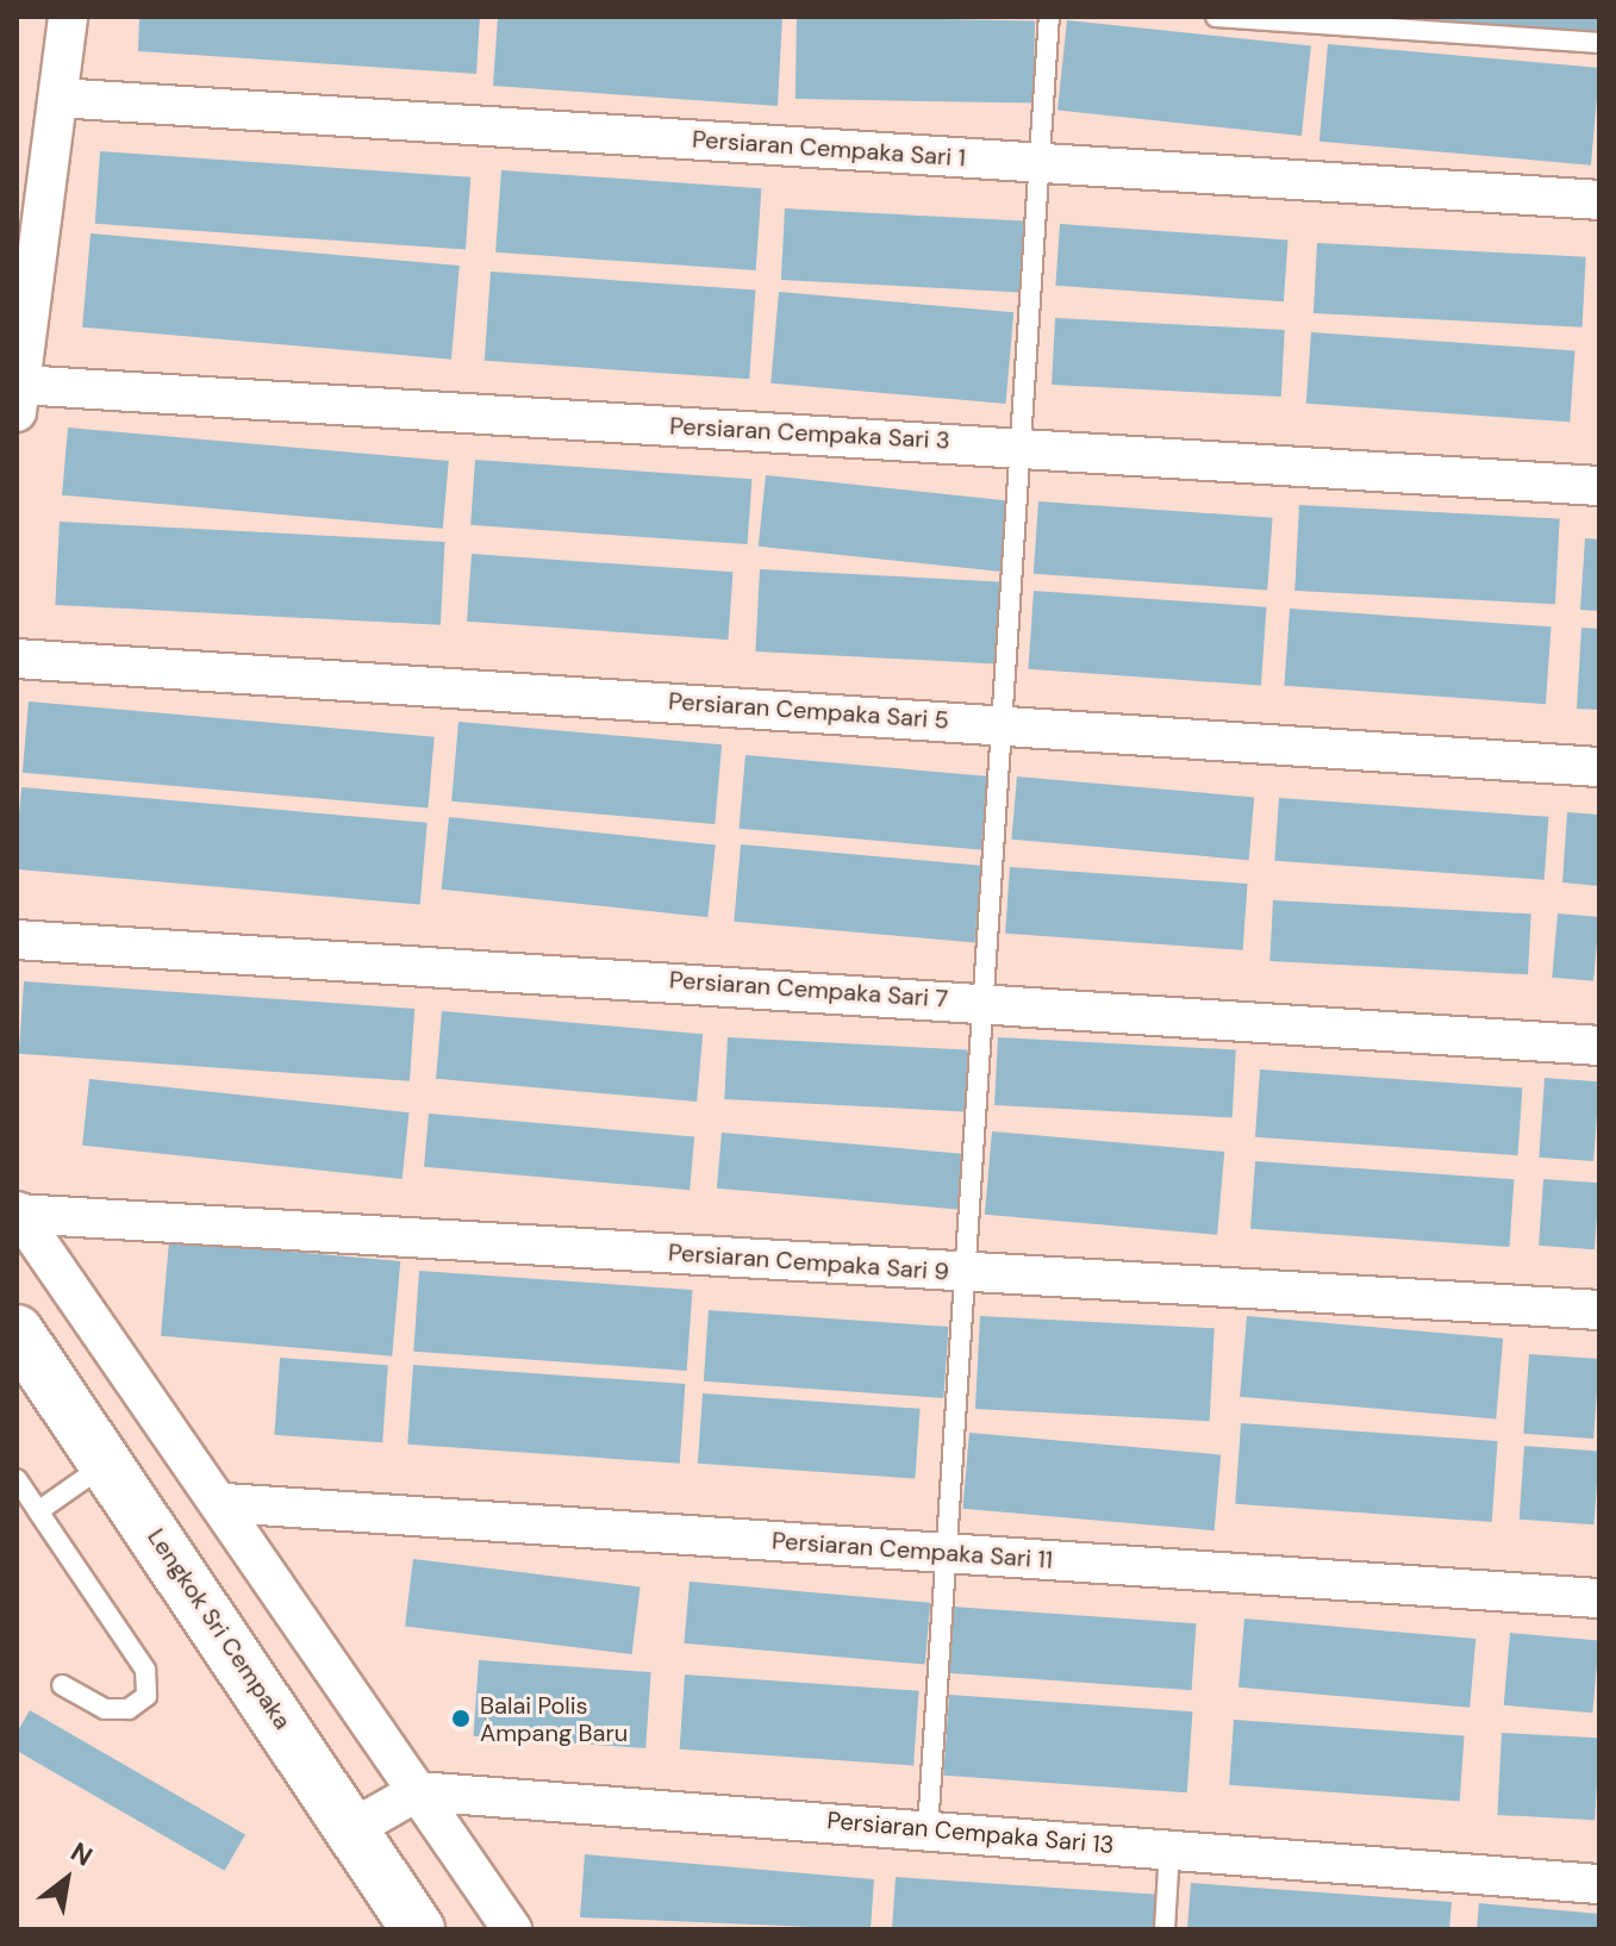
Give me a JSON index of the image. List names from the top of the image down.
{
  "streets": {
    "street": [
      "Persiaran Cempaka Sari 1",
      "Persiaran Cempaka Sari 3",
      "Persiaran Cempaka Sari 5",
      "Persiaran Cempaka Sari 7",
      "Persiaran Cempaka Sari 9",
      "Persiaran Cempaka Sari 11",
      "Lengkok Sri Cempaka",
      "Persiaran Cempaka Sari 13"
    ]
  },
  "places": ["Balai Polis Ampang Baru"],
  "north": "top right"
}
